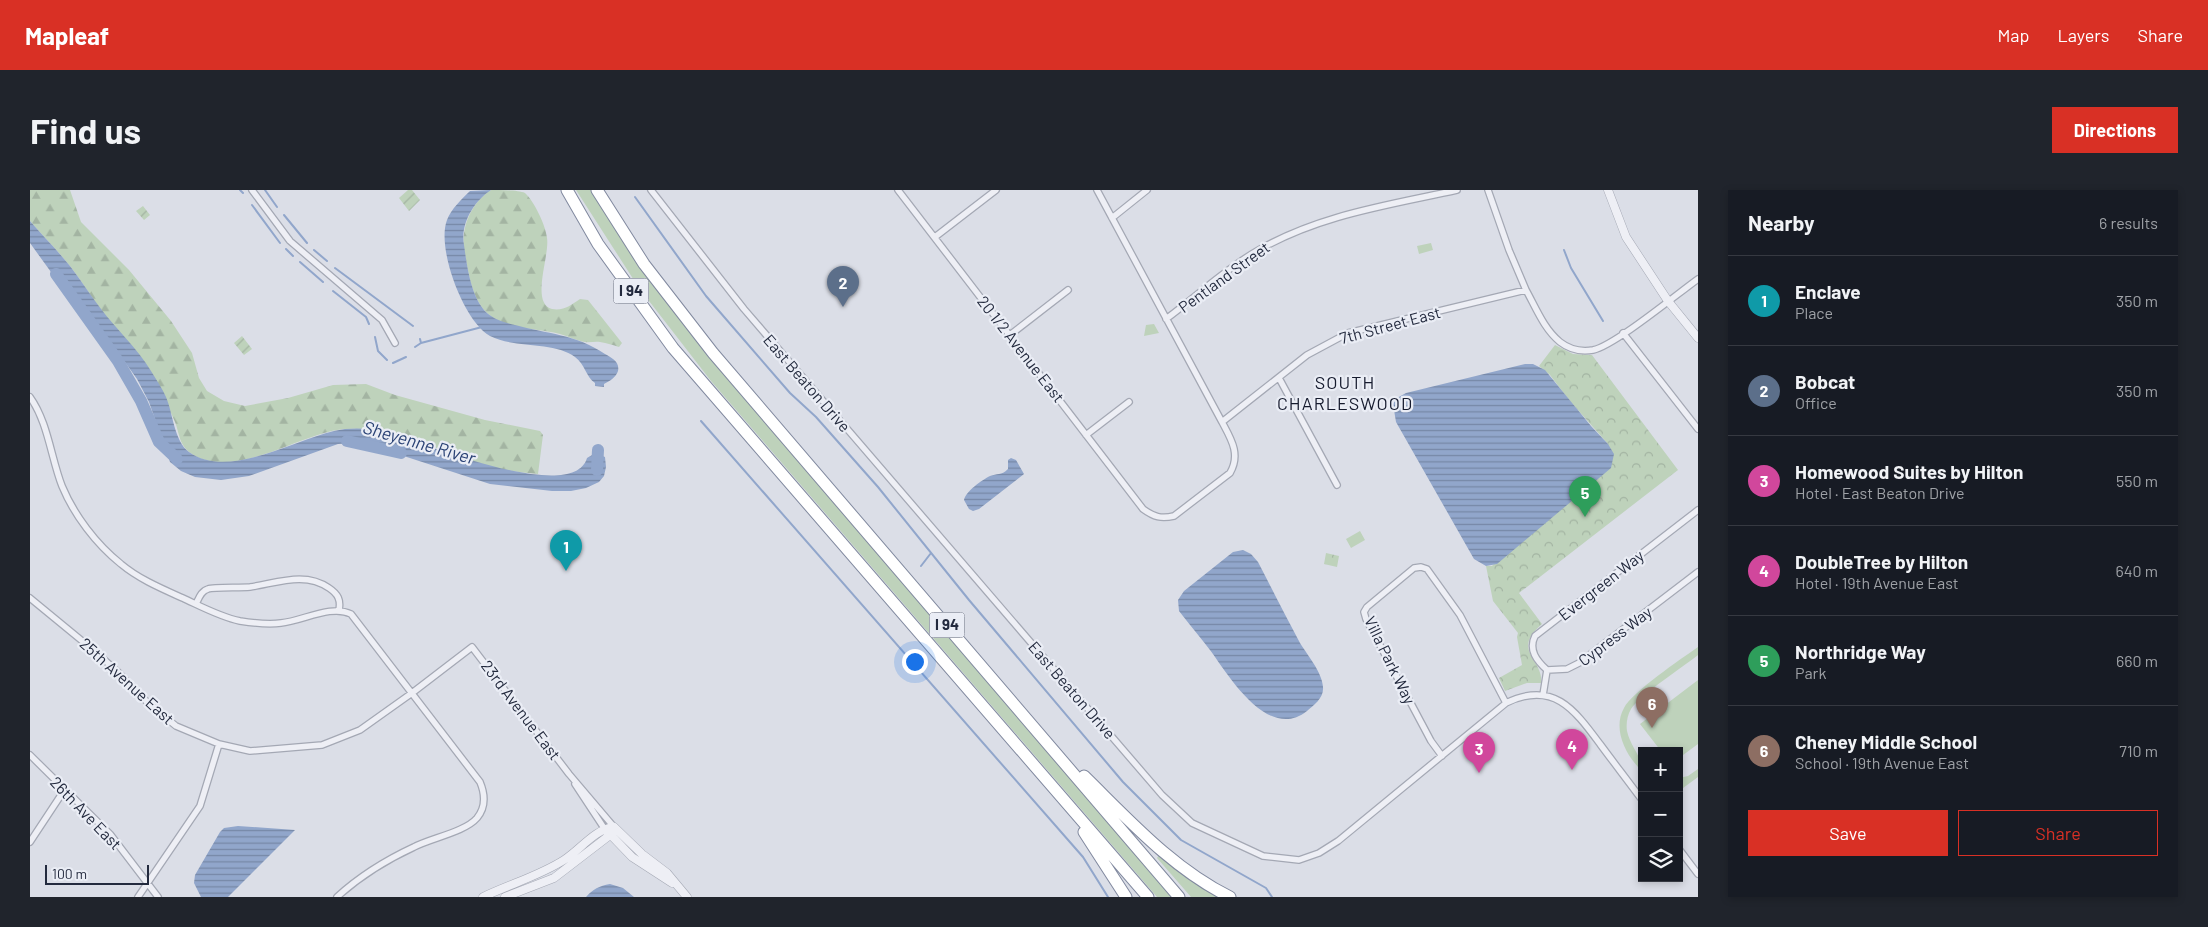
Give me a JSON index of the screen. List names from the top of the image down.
{
  "streets": {
    "highway": ["I 94"],
    "street": [
      "Pentland Street",
      "7th Street East",
      "20 1/2 Avenue East",
      "East Beaton Drive",
      "Evergreen Way",
      "Cypress Way",
      "Villa Park Way",
      "25th Avenue East",
      "23rd Avenue East",
      "26th Ave East"
    ]
  },
  "crossings": [
    ["7th Street East", "20 1/2 Avenue East"],
    ["East Beaton Drive", "Villa Park Way"],
    ["Evergreen Way", "Cypress Way"],
    ["25th Avenue East", "23rd Avenue East"]
  ],
  "districts": ["SOUTH CHARLESWOOD"],
  "water": ["Sheyenne River"],
  "scale_bar": "100 m",
  "page": {
    "header": "Mapleaf",
    "nav": ["Map", "Layers", "Share"],
    "buttons": [
      "Directions",
      ["Save", "Share"]
    ],
    "title": "Find us",
    "heading": ["Nearby", "6 results"],
    "list": [
      {
        "mark": "1",
        "name": "Enclave",
        "note": "Place",
        "value": "350 m"
      },
      {
        "mark": "2",
        "name": "Bobcat",
        "note": "Office",
        "value": "350 m"
      },
      {
        "mark": "3",
        "name": "Homewood Suites by Hilton",
        "note": "Hotel · East Beaton Drive",
        "value": "550 m"
      },
      {
        "mark": "4",
        "name": "DoubleTree by Hilton",
        "note": "Hotel · 19th Avenue East",
        "value": "640 m"
      },
      {
        "mark": "5",
        "name": "Northridge Way",
        "note": "Park",
        "value": "660 m"
      },
      {
        "mark": "6",
        "name": "Cheney Middle School",
        "note": "School · 19th Avenue East",
        "value": "710 m"
      }
    ],
    "pins": [
      "2",
      "5",
      "1",
      "6",
      "4",
      "3"
    ],
    "map_buttons": ["+", "−"],
    "scale": "100 m"
  }
}
